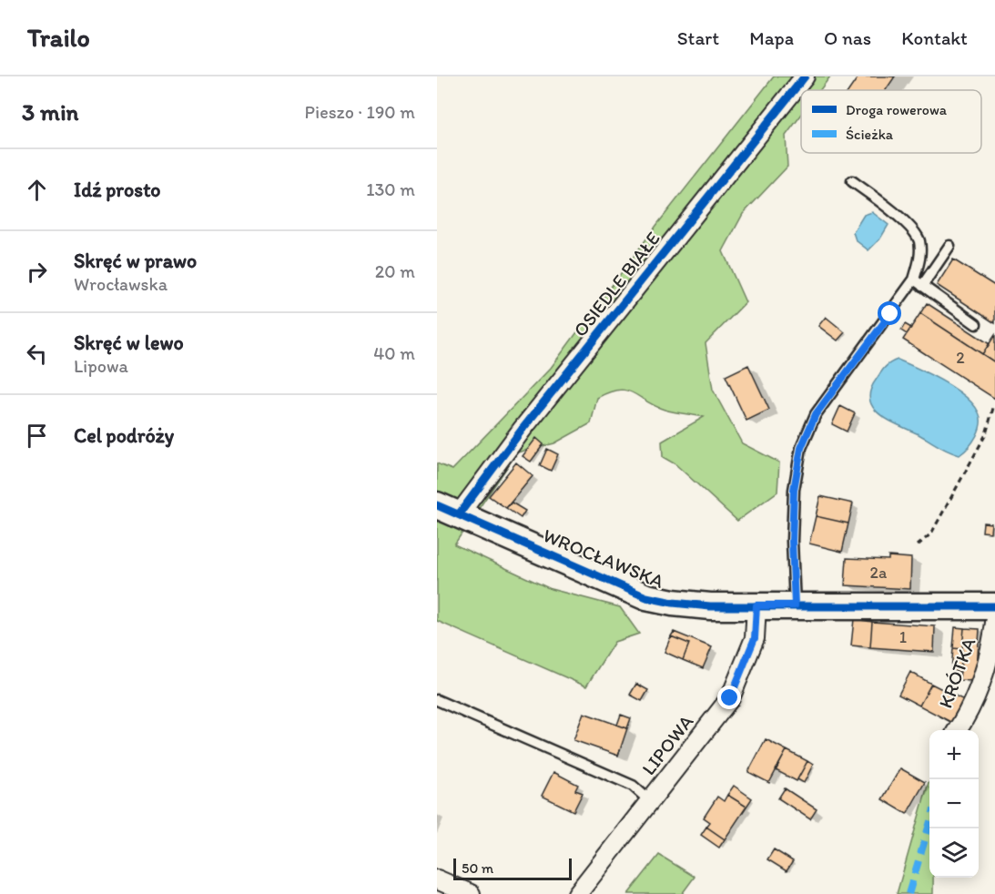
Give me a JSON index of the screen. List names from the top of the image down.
{
  "streets": {
    "street": [
      "OSIEDLE BIAŁE",
      "WROCŁAWSKA",
      "KRÓTKA",
      "LIPOWA"
    ]
  },
  "crossings": [
    ["OSIEDLE BIAŁE", "WROCŁAWSKA"],
    ["WROCŁAWSKA", "LIPOWA"]
  ],
  "house_numbers": ["2", "2a", "1"],
  "legend": ["Droga rowerowa", "Ścieżka"],
  "scale_bar": "50 m",
  "page": {
    "header": "Trailo",
    "nav": [
      "Start",
      "Mapa",
      "O nas",
      "Kontakt"
    ],
    "heading": ["3 min", "Pieszo · 190 m"],
    "list": [
      ["Idź prosto", "130 m"],
      ["Skręć w prawo", "Wrocławska", "20 m"],
      ["Skręć w lewo", "Lipowa", "40 m"],
      "Cel podróży"
    ],
    "map_buttons": ["+", "−"],
    "scale": "50 m"
  }
}
